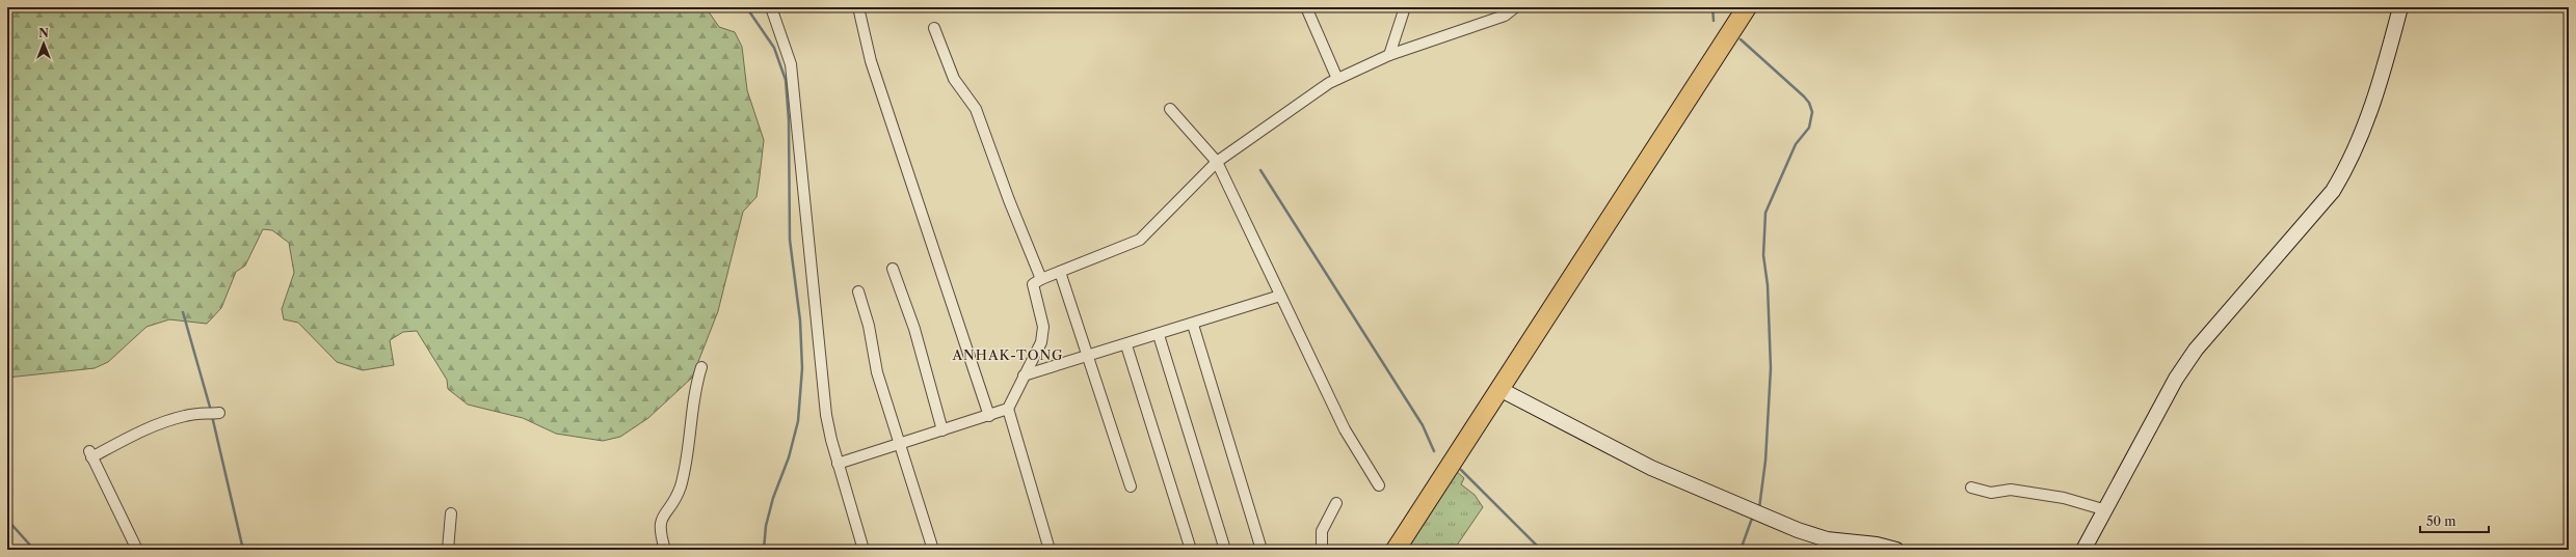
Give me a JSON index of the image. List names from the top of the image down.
{
  "districts": ["ANHAK-TONG"],
  "scale_bar": "50 m",
  "north": "top"
}
